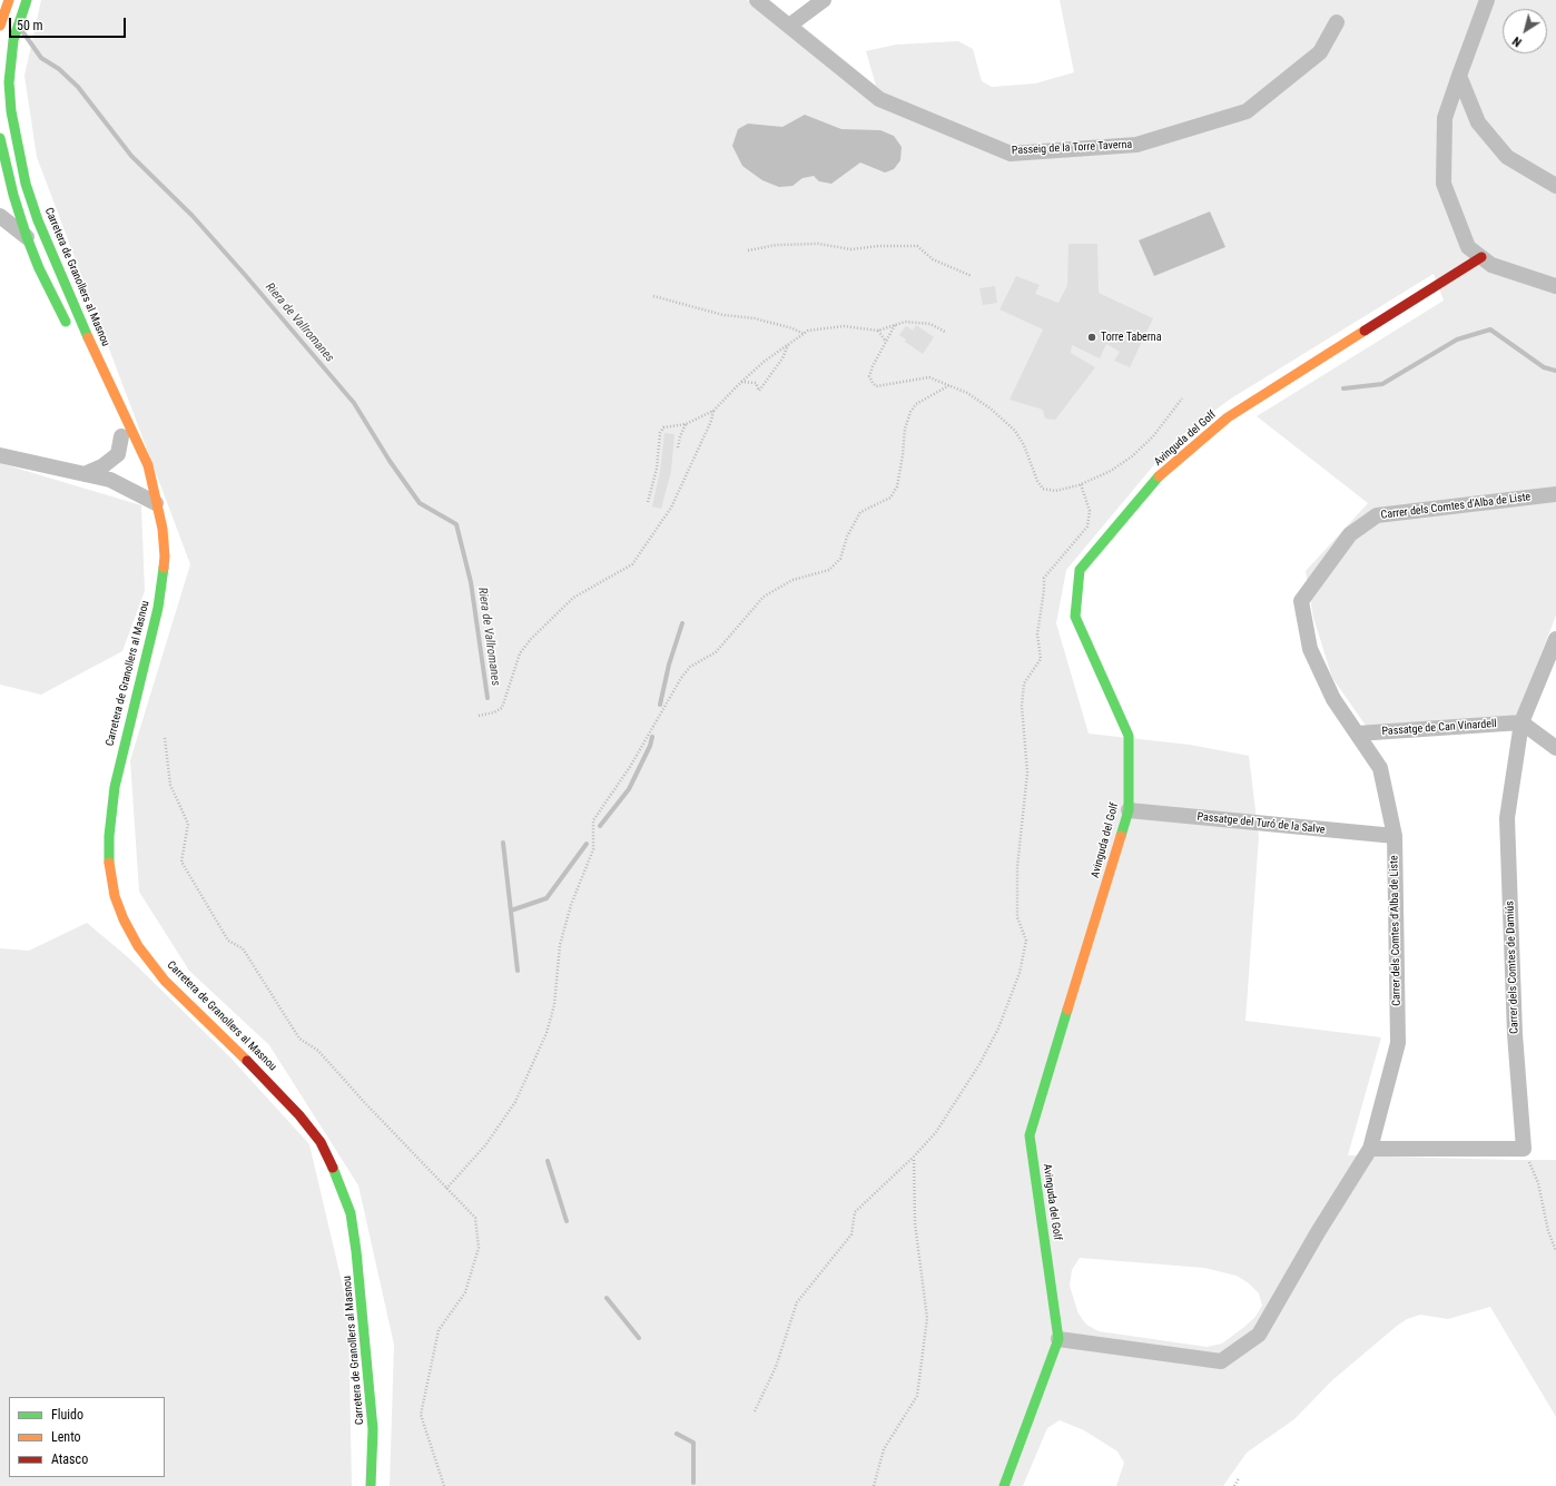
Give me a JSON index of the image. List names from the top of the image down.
{
  "streets": {
    "main road": ["Carretera de Granollers al Masnou", "Avinguda del Golf"],
    "street": [
      "Passeig de la Torre Taverna",
      "Carrer dels Comtes d'Alba de Liste",
      "Passatge de Can Vinardell",
      "Passatge del Turó de la Salve",
      "Carrer dels Comtes de Damiús"
    ]
  },
  "crossings": [
    ["Avinguda del Golf", "Carrer dels Comtes d'Alba de Liste"],
    ["Avinguda del Golf", "Passatge del Turó de la Salve"],
    ["Carrer dels Comtes d'Alba de Liste", "Passatge de Can Vinardell"],
    ["Carrer dels Comtes d'Alba de Liste", "Passatge del Turó de la Salve"],
    ["Passatge de Can Vinardell", "Carrer dels Comtes de Damiús"]
  ],
  "water": ["Riera de Vallromanes"],
  "places": ["Torre Taberna"],
  "legend": ["Fluido", "Lento", "Atasco"],
  "scale_bar": "50 m",
  "north": "bottom left"
}
